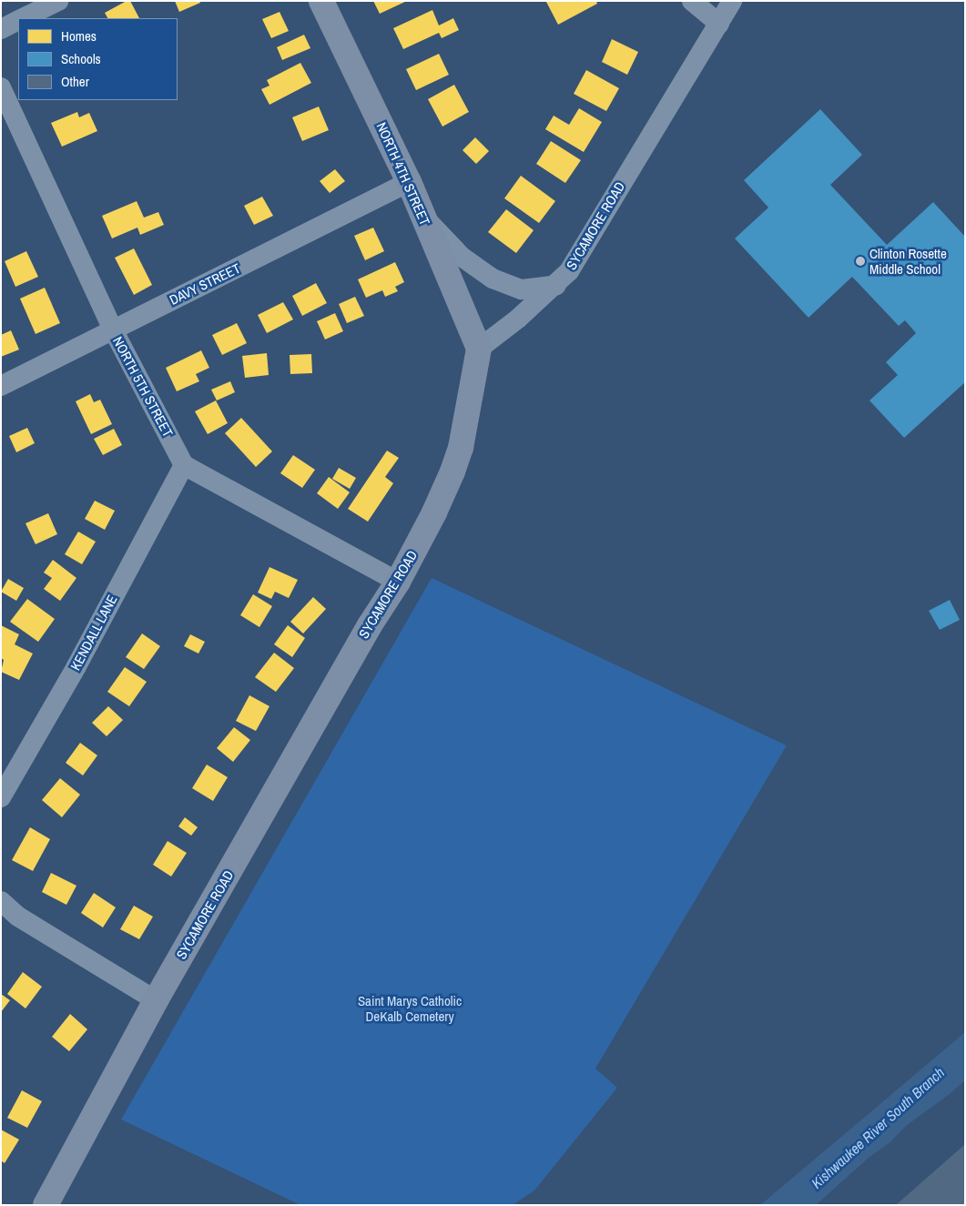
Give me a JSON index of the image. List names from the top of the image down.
{
  "streets": {
    "main road": ["NORTH 4TH STREET", "SYCAMORE ROAD"],
    "street": ["DAVY STREET", "NORTH 5TH STREET", "KENDALL LANE"]
  },
  "crossings": [
    ["NORTH 4TH STREET", "SYCAMORE ROAD"],
    ["NORTH 4TH STREET", "DAVY STREET"],
    ["DAVY STREET", "NORTH 5TH STREET"],
    ["NORTH 5TH STREET", "KENDALL LANE"]
  ],
  "water": ["Kishwaukee River South Branch"],
  "parks": ["Saint Marys Catholic DeKalb Cemetery"],
  "places": ["Clinton Rosette Middle School"],
  "legend": ["Homes", "Schools", "Other"]
}
